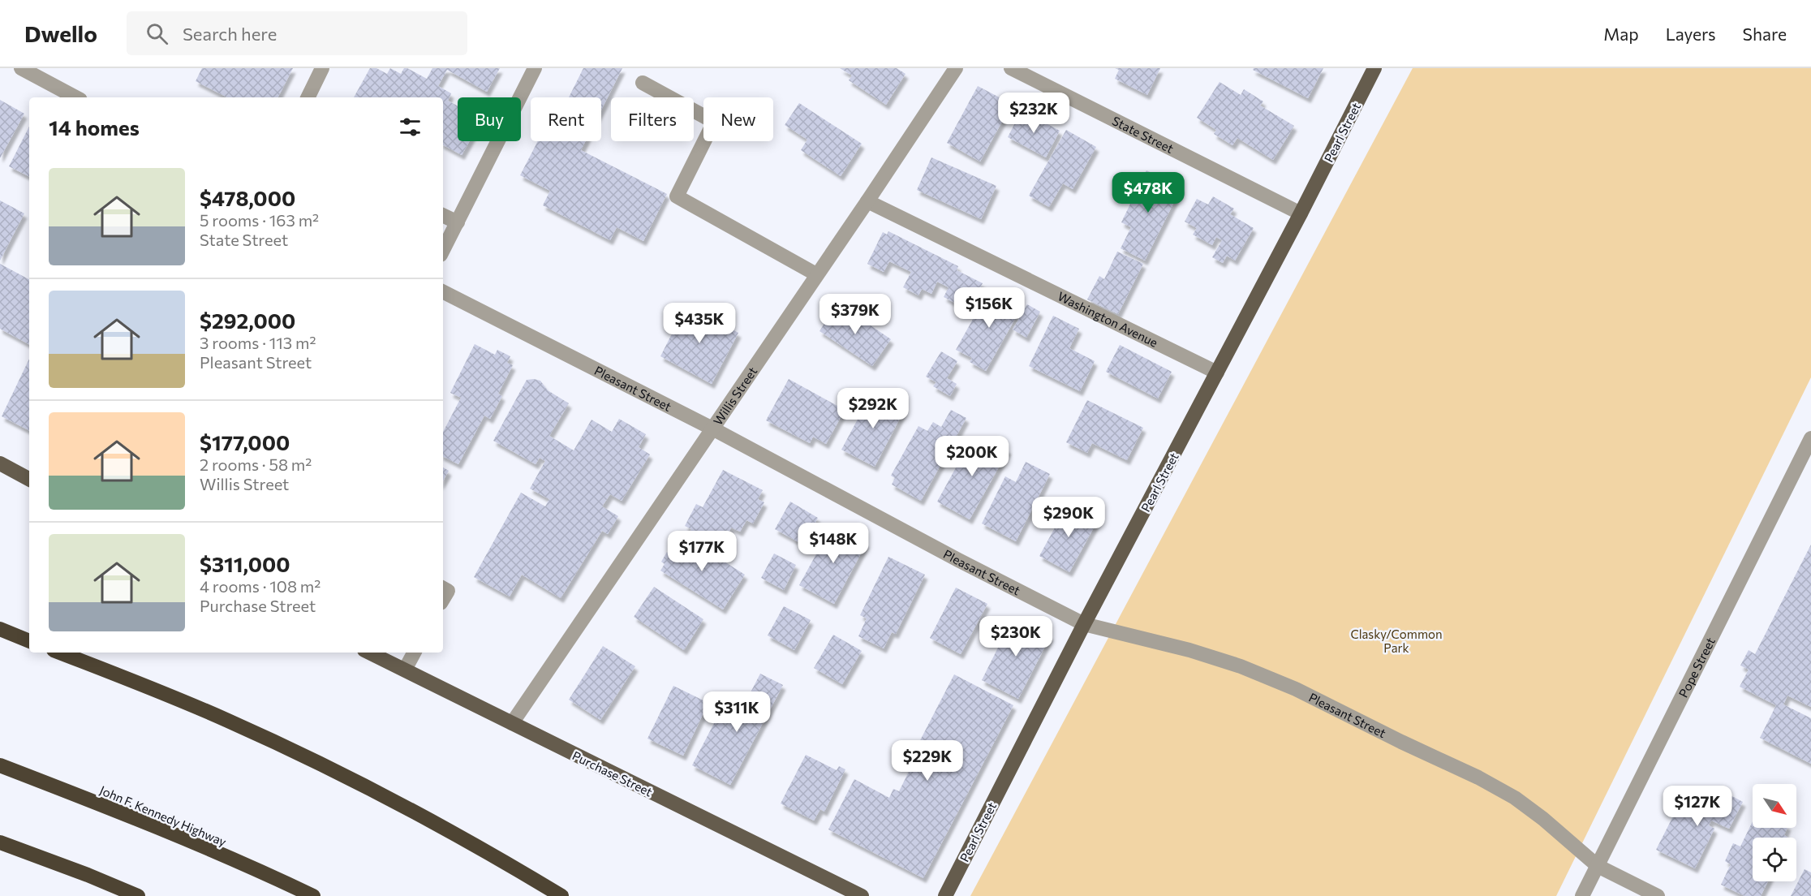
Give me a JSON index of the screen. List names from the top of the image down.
{
  "streets": {
    "highway": ["John F. Kennedy Highway"],
    "main road": ["Pearl Street", "Purchase Street"],
    "street": [
      "State Street",
      "Washington Avenue",
      "Pleasant Street",
      "Willis Street",
      "Pope Street"
    ]
  },
  "crossings": [
    ["Pearl Street", "State Street"],
    ["Pearl Street", "Washington Avenue"],
    ["Pearl Street", "Pleasant Street"],
    ["Washington Avenue", "Willis Street"],
    ["Pleasant Street", "Willis Street"],
    ["Pleasant Street", "Pope Street"],
    ["Willis Street", "Purchase Street"]
  ],
  "parks": ["Clasky/Common Park"],
  "north": "bottom right",
  "page": {
    "header": "Dwello",
    "search": "Search here",
    "nav": ["Map", "Layers", "Share"],
    "price": [
      "$232K",
      "$478K",
      "$156K",
      "$379K",
      "$435K",
      "$292K",
      "$200K",
      "$290K",
      "$148K",
      "$177K",
      "$230K",
      "$311K",
      "$229K",
      "$127K"
    ],
    "chip": [
      "Buy",
      "Rent",
      "Filters",
      "New"
    ],
    "heading": "14 homes",
    "list": [
      {
        "name": "$478,000",
        "note": "5 rooms · 163 m² · State Street"
      },
      {
        "name": "$292,000",
        "note": "3 rooms · 113 m² · Pleasant Street"
      },
      {
        "name": "$177,000",
        "note": "2 rooms · 58 m² · Willis Street"
      },
      {
        "name": "$311,000",
        "note": "4 rooms · 108 m² · Purchase Street"
      }
    ]
  }
}
